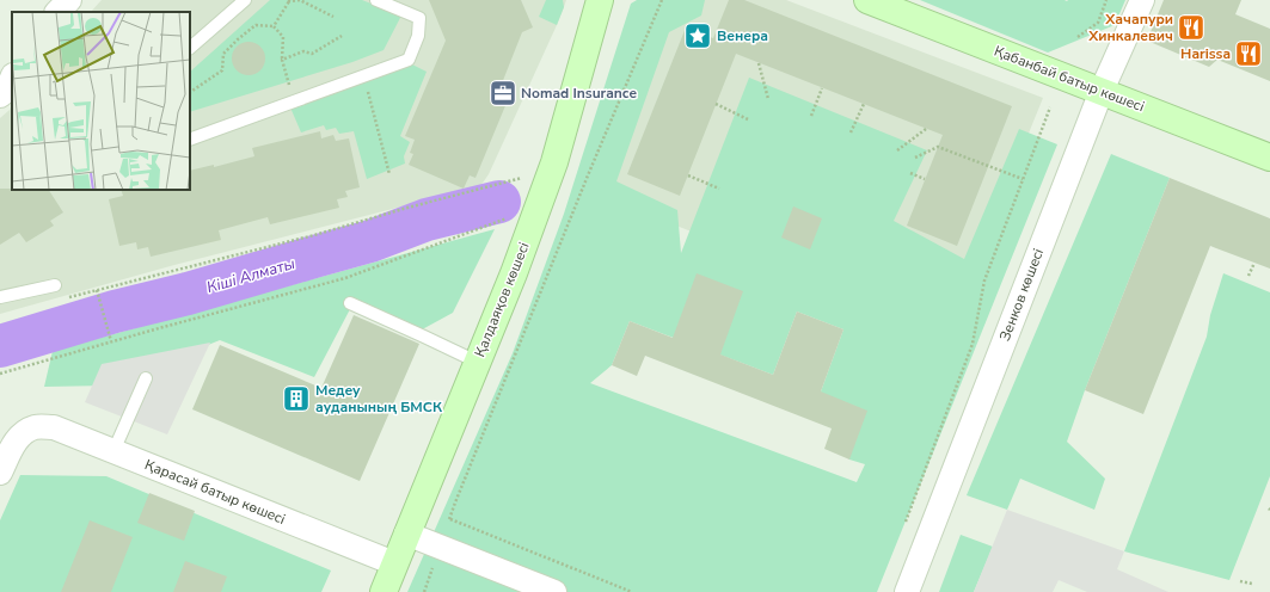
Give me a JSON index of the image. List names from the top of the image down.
{
  "streets": {
    "street": [
      "Қабанбай батыр көшесі",
      "Зенков көшесі",
      "Қалдаяқов көшесі",
      "Қарасай батыр көшесі"
    ]
  },
  "crossings": [
    ["Қабанбай батыр көшесі", "Зенков көшесі"],
    ["Қалдаяқов көшесі", "Қарасай батыр көшесі"]
  ],
  "water": ["Кіші Алматы"],
  "places": {
    "restaurant": ["Хачапури Хинкалевич", "Harissa"],
    "place": ["Венера"],
    "office": ["Nomad Insurance"],
    "building": ["Медеу ауданының БМСК"]
  }
}
